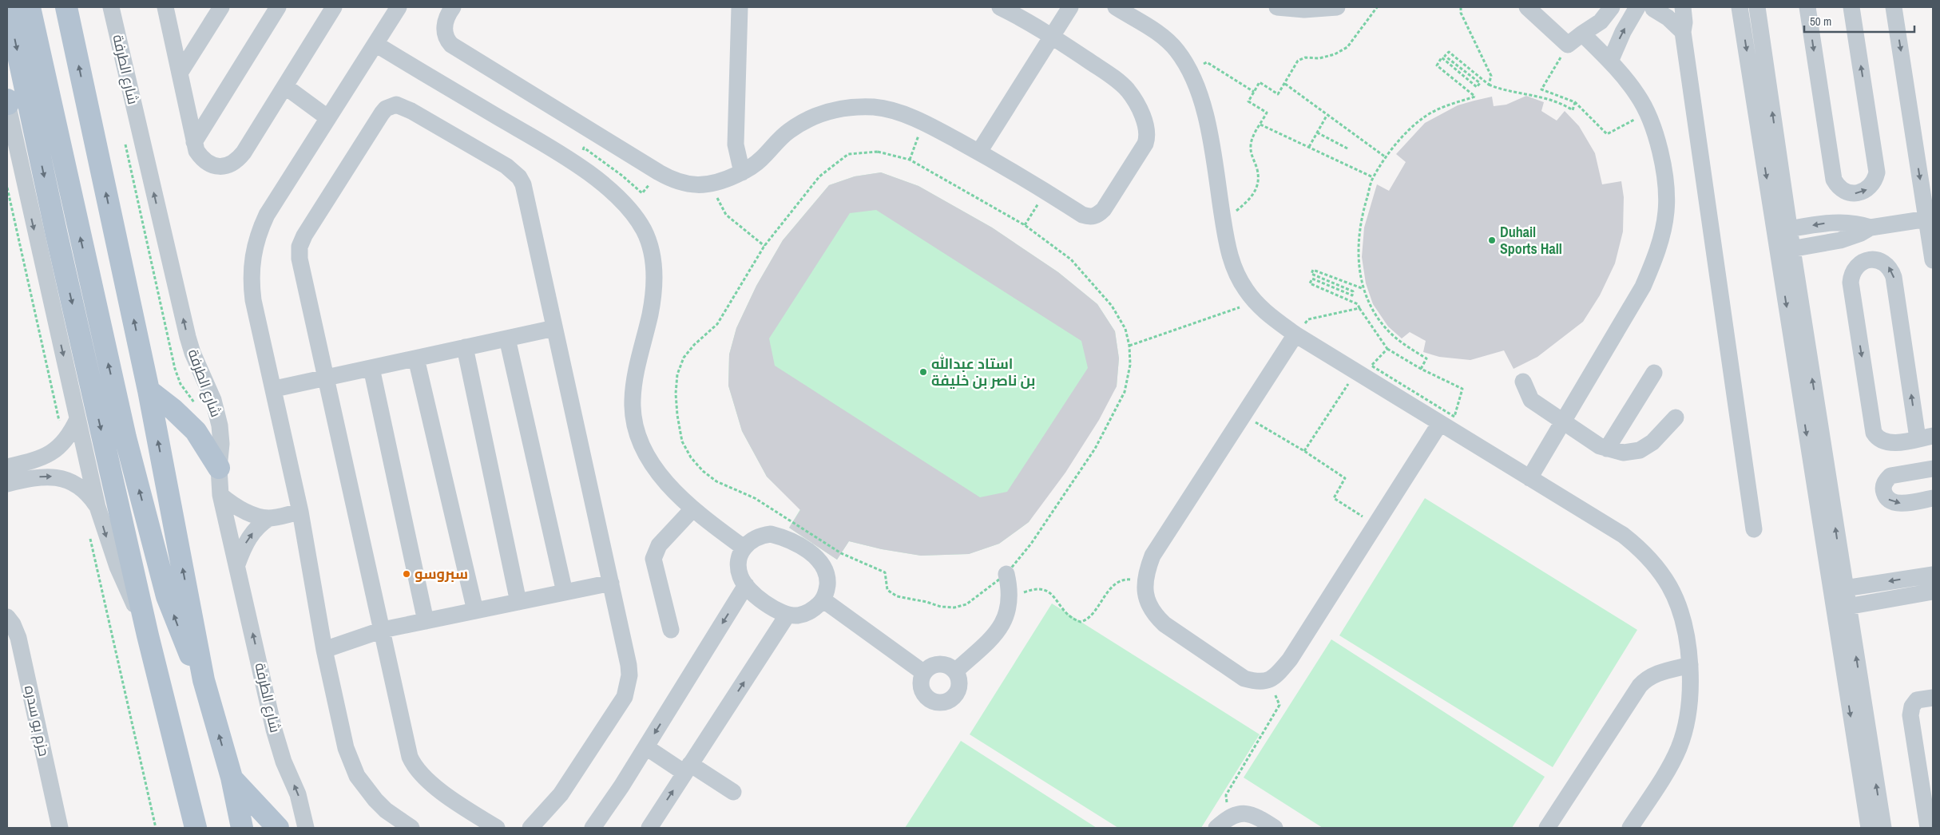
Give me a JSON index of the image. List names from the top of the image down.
{
  "streets": {
    "street": ["شارع الطرفة", "حزم بو سدره"]
  },
  "places": ["Duhail Sports Hall", "استاد عبدالله بن ناصر بن خليفة", "سبروسو"],
  "scale_bar": "50 m"
}
